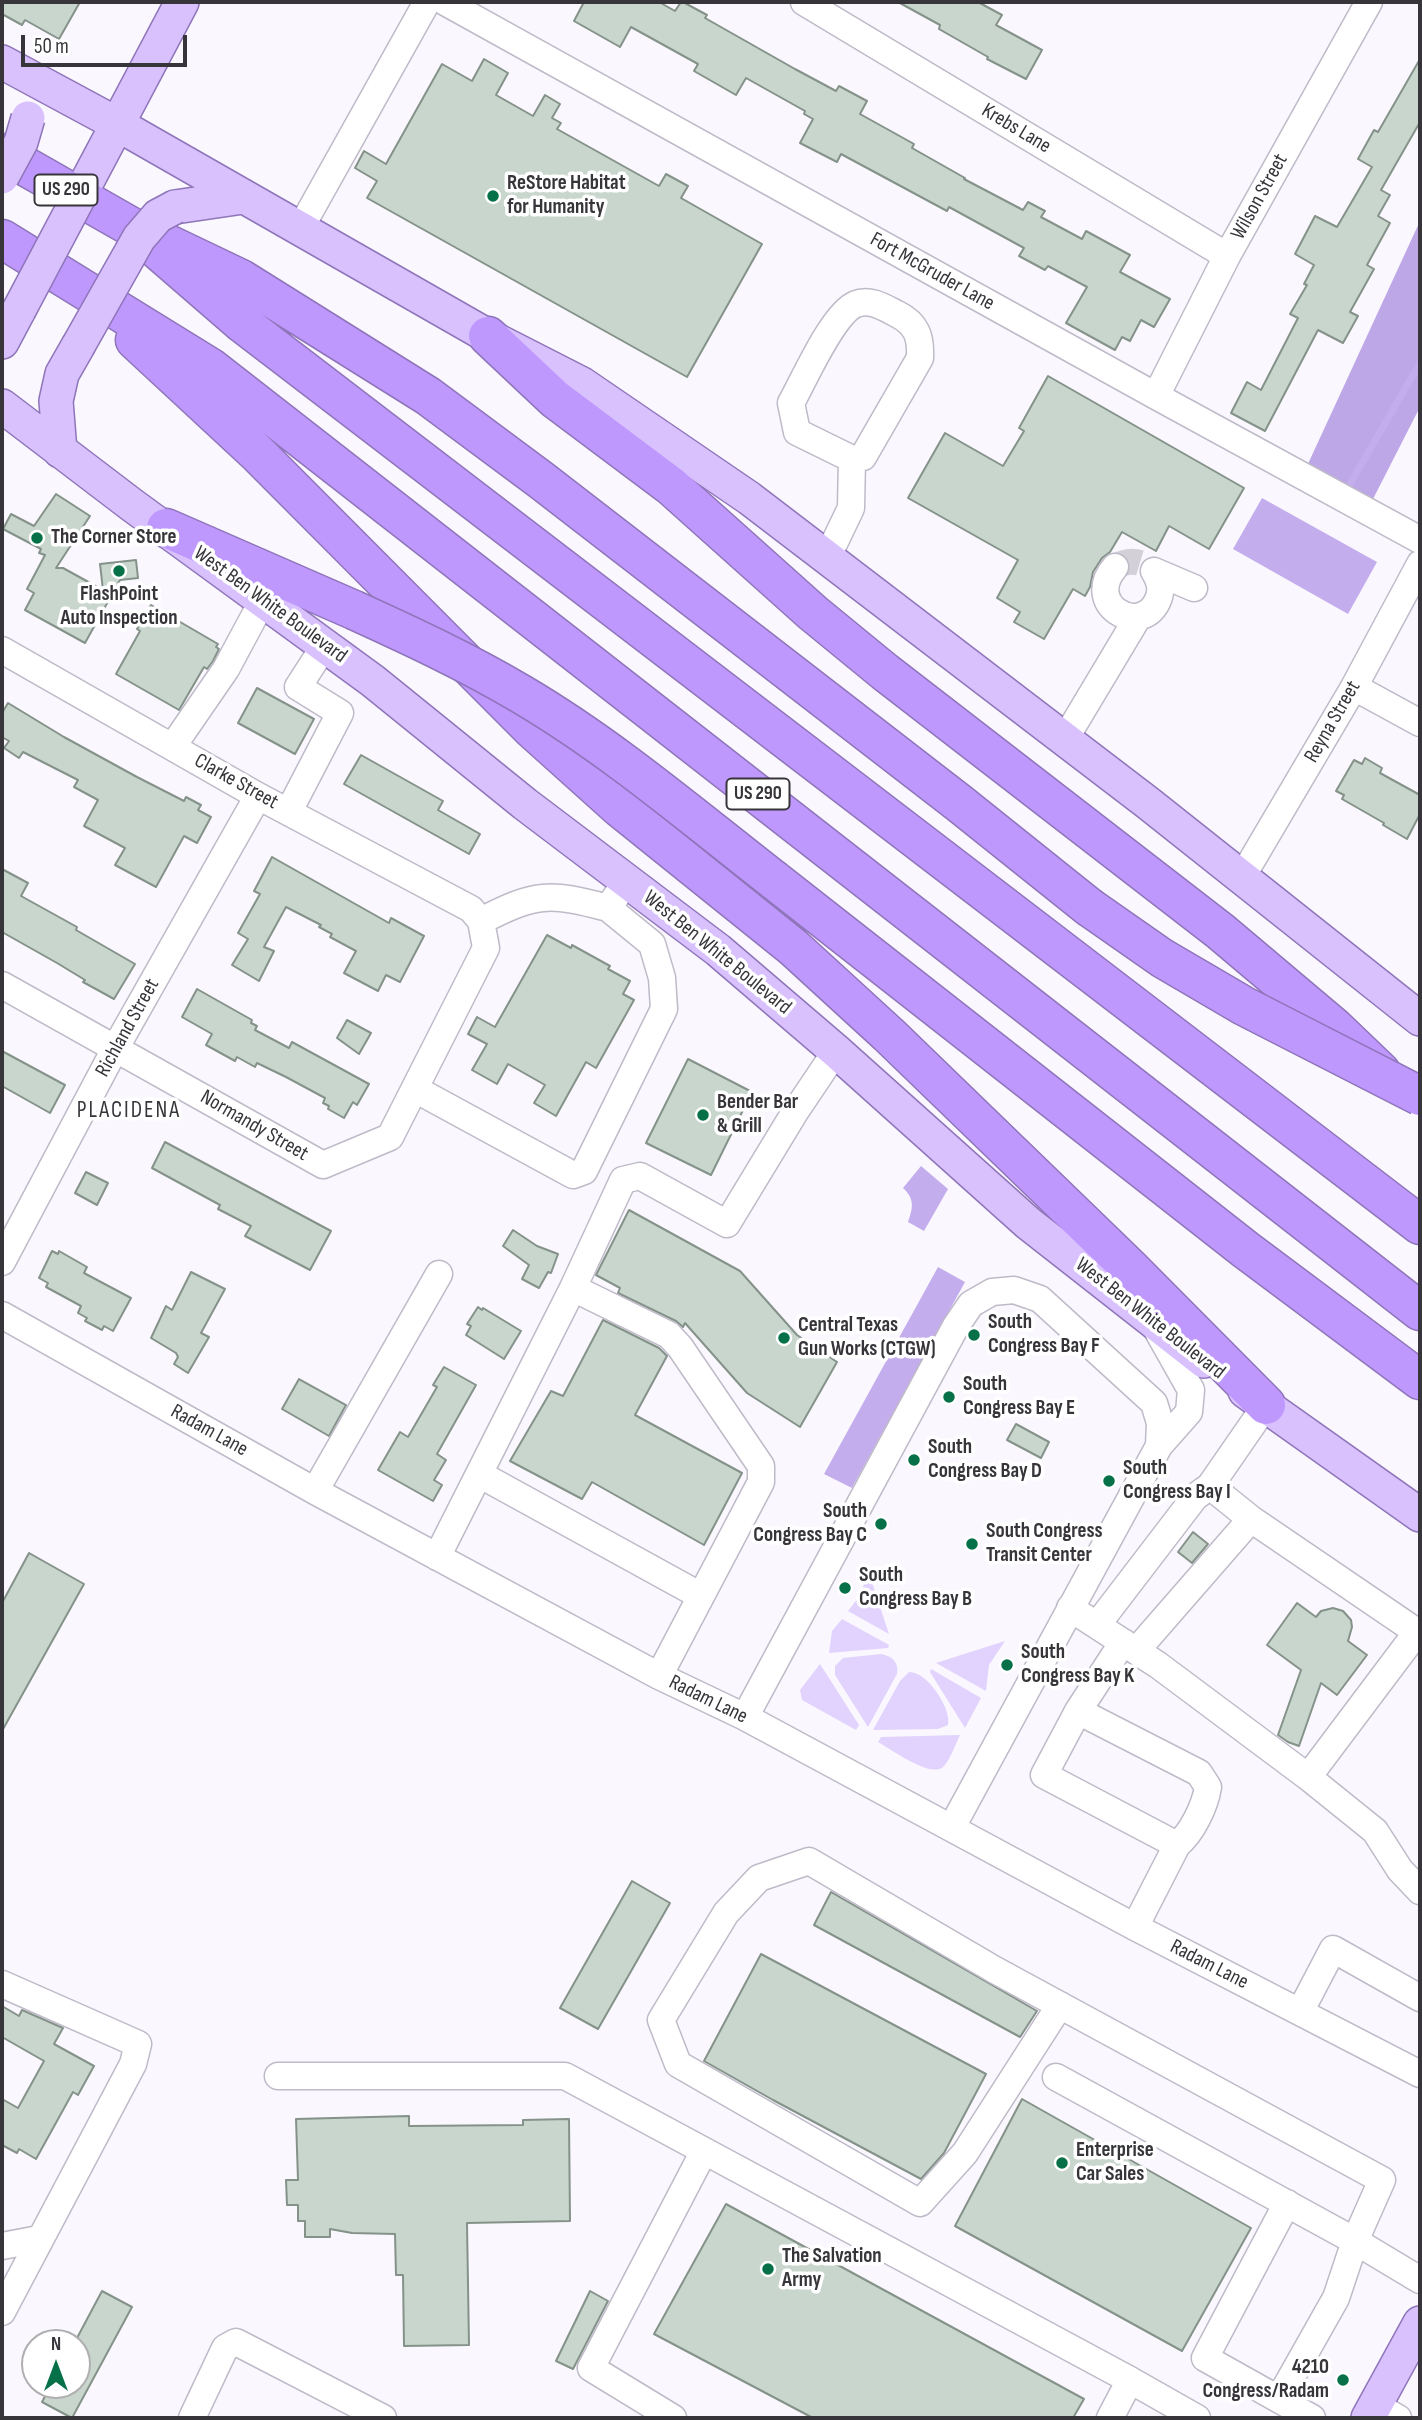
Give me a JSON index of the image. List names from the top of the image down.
{
  "streets": {
    "highway": ["US 290"],
    "main road": ["West Ben White Boulevard"],
    "street": [
      "Krebs Lane",
      "Wilson Street",
      "Fort McGruder Lane",
      "Reyna Street",
      "Clarke Street",
      "Richland Street",
      "Normandy Street",
      "Radam Lane"
    ]
  },
  "crossings": [
    ["Krebs Lane", "Wilson Street"],
    ["Wilson Street", "Fort McGruder Lane"],
    ["Clarke Street", "Richland Street"],
    ["Richland Street", "Normandy Street"]
  ],
  "districts": ["PLACIDENA"],
  "places": [
    "ReStore Habitat for Humanity",
    "The Corner Store",
    "FlashPoint Auto Inspection",
    "Bender Bar & Grill",
    "South Congress Bay F",
    "Central Texas Gun Works (CTGW)",
    "South Congress Bay E",
    "South Congress Bay D",
    "South Congress Bay I",
    "South Congress Bay C",
    "South Congress Transit Center",
    "South Congress Bay B",
    "South Congress Bay K",
    "Enterprise Car Sales",
    "The Salvation Army",
    "4210 Congress/Radam"
  ],
  "scale_bar": "50 m",
  "north": "top"
}
